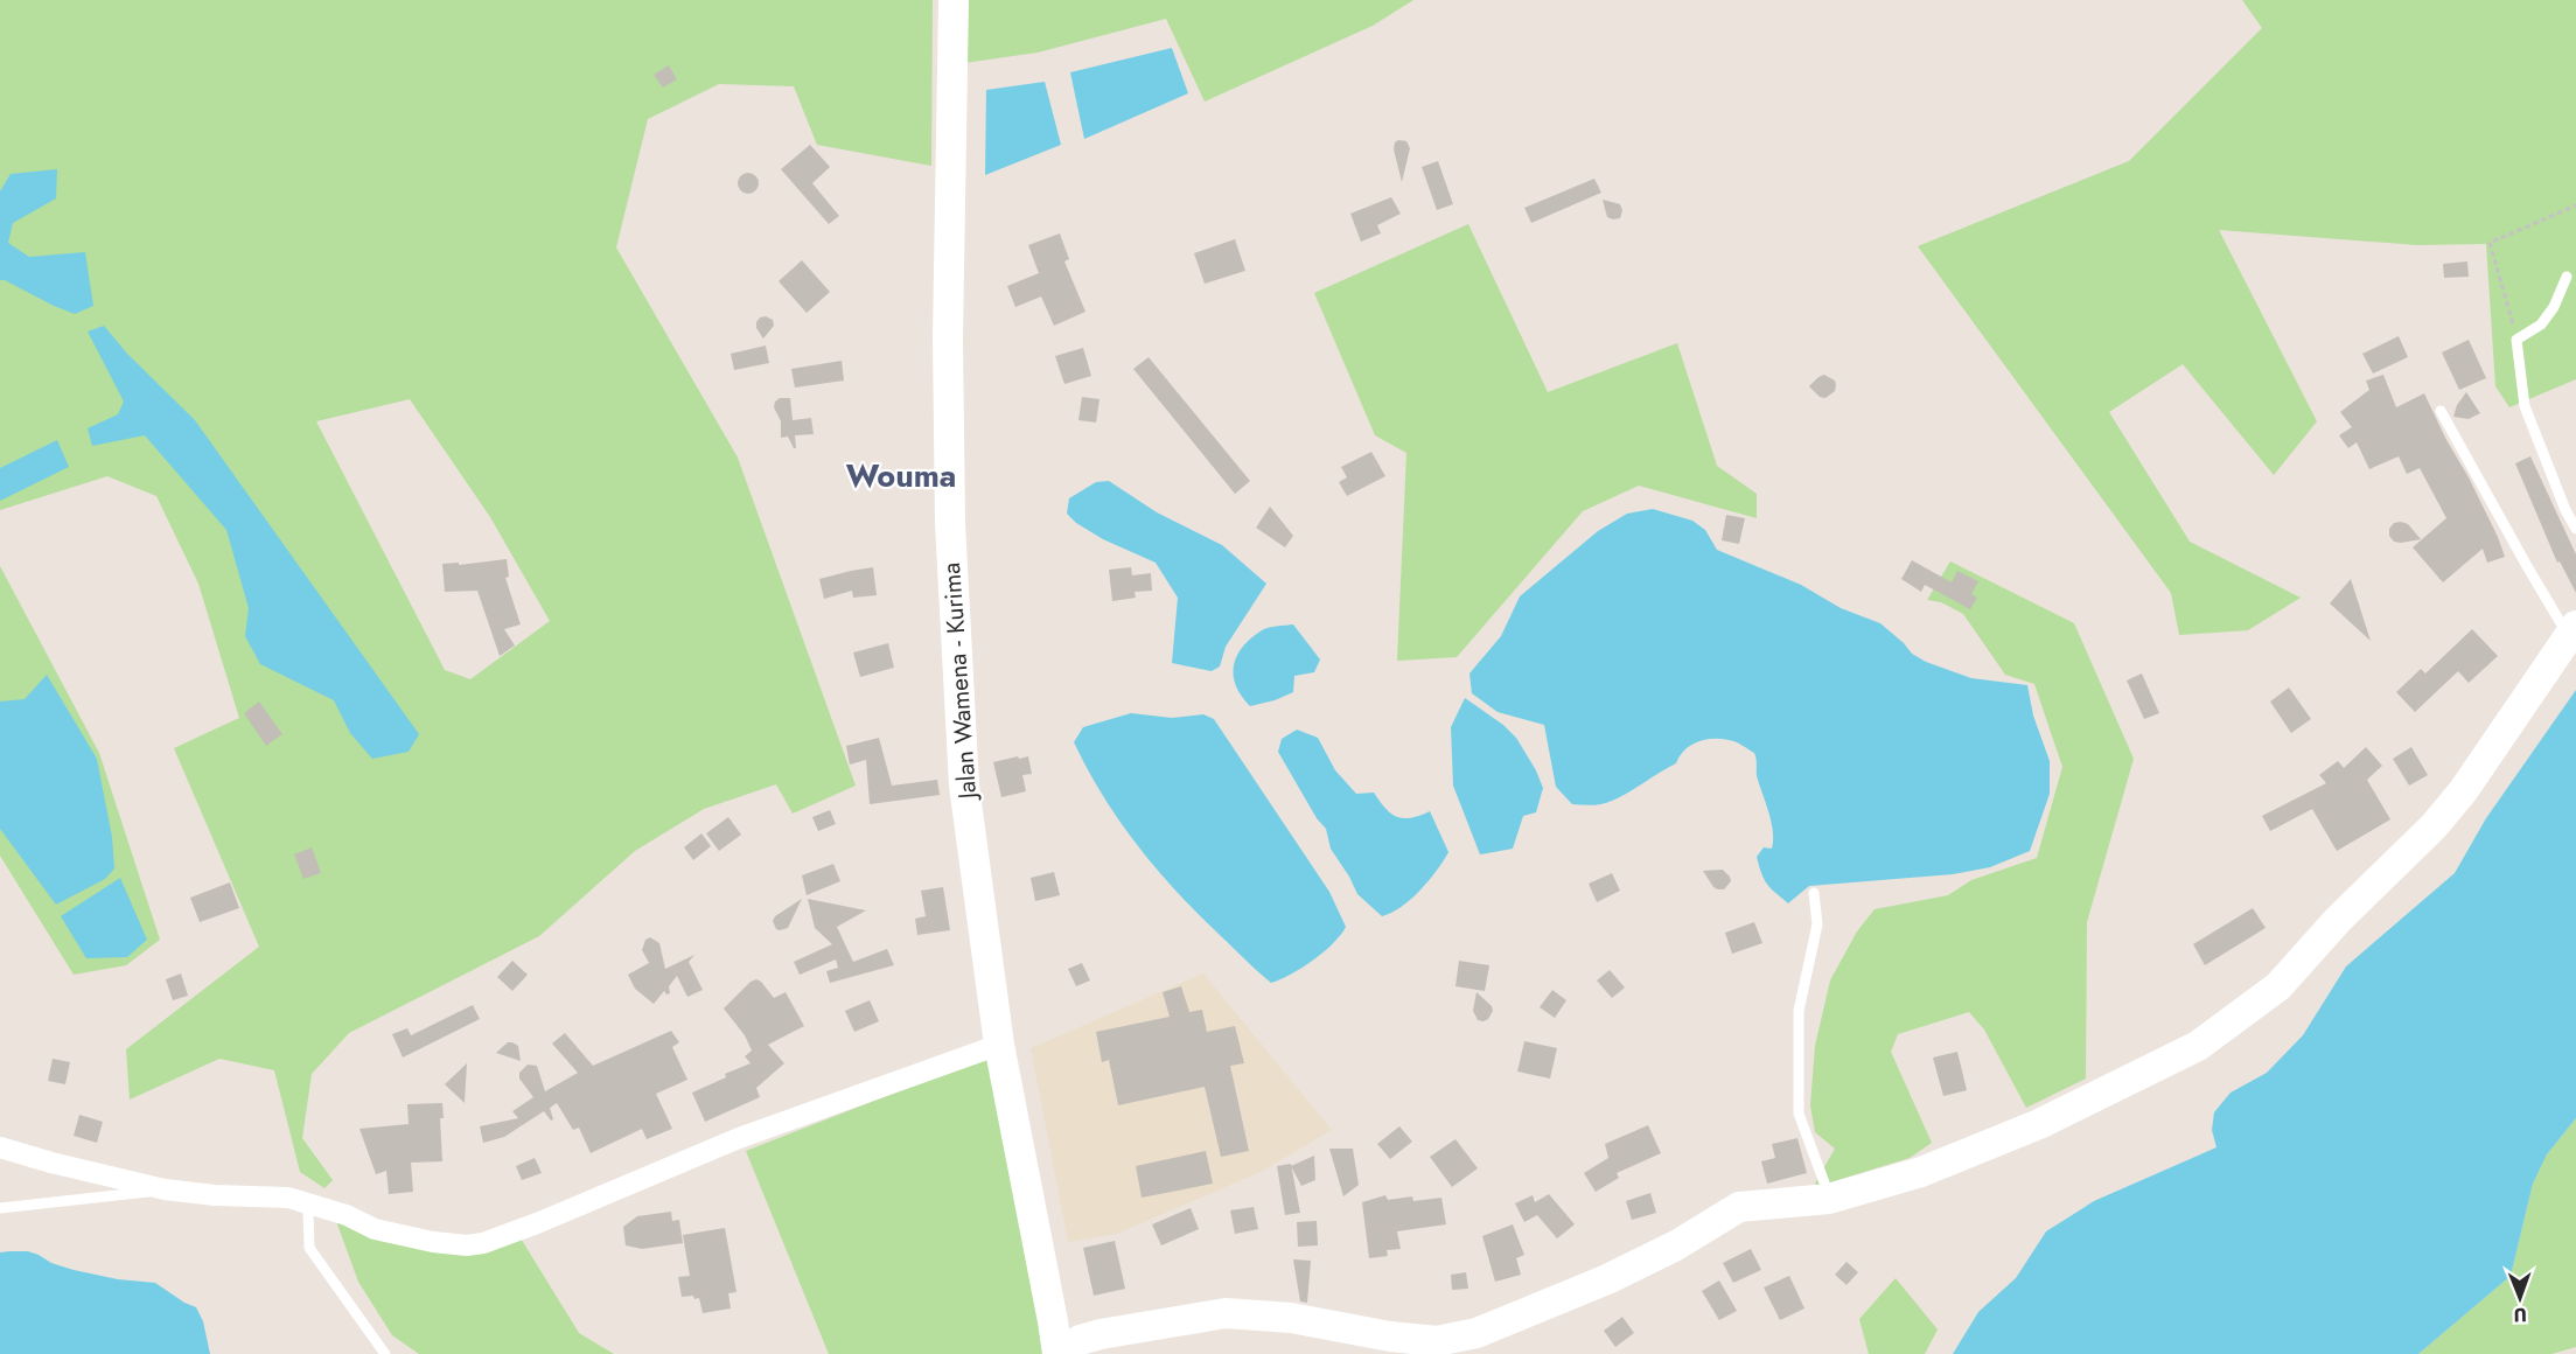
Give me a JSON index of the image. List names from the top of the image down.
{
  "streets": {
    "street": ["Jalan Wamena - Kurima"]
  },
  "districts": ["Wouma"],
  "north": "bottom"
}
